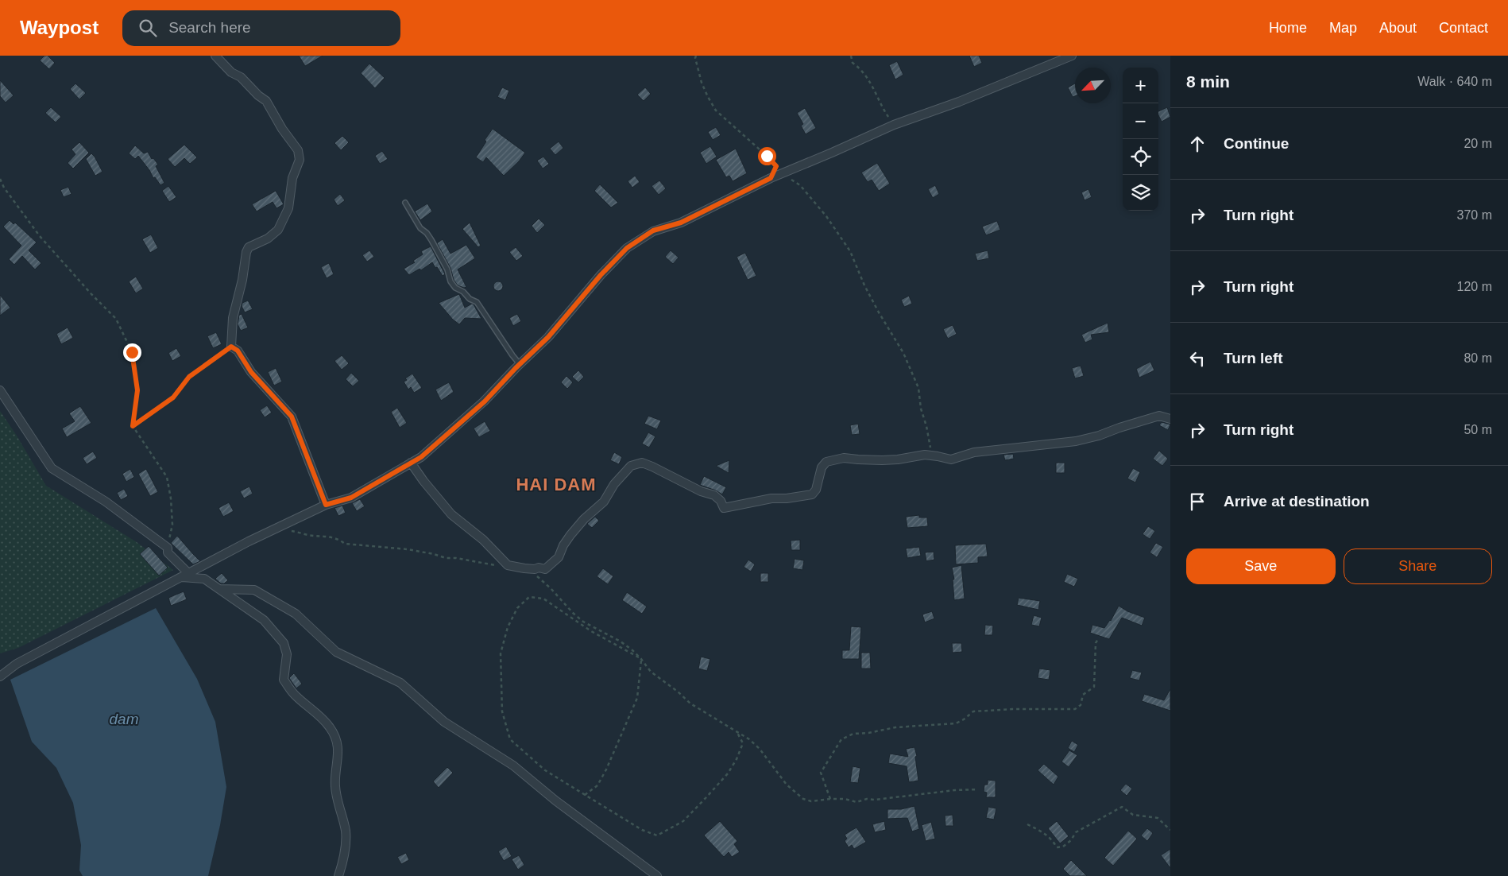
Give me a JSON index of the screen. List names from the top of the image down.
{
  "districts": ["HAI DAM"],
  "water": ["dam"],
  "north": "bottom left",
  "page": {
    "header": "Waypost",
    "search": "Search here",
    "nav": [
      "Home",
      "Map",
      "About",
      "Contact"
    ],
    "heading": ["8 min", "Walk · 640 m"],
    "map_buttons": ["+", "−"],
    "list": [
      ["Continue", "20 m"],
      ["Turn right", "370 m"],
      ["Turn right", "120 m"],
      ["Turn left", "80 m"],
      ["Turn right", "50 m"],
      "Arrive at destination"
    ],
    "buttons": ["Save", "Share"]
  }
}
